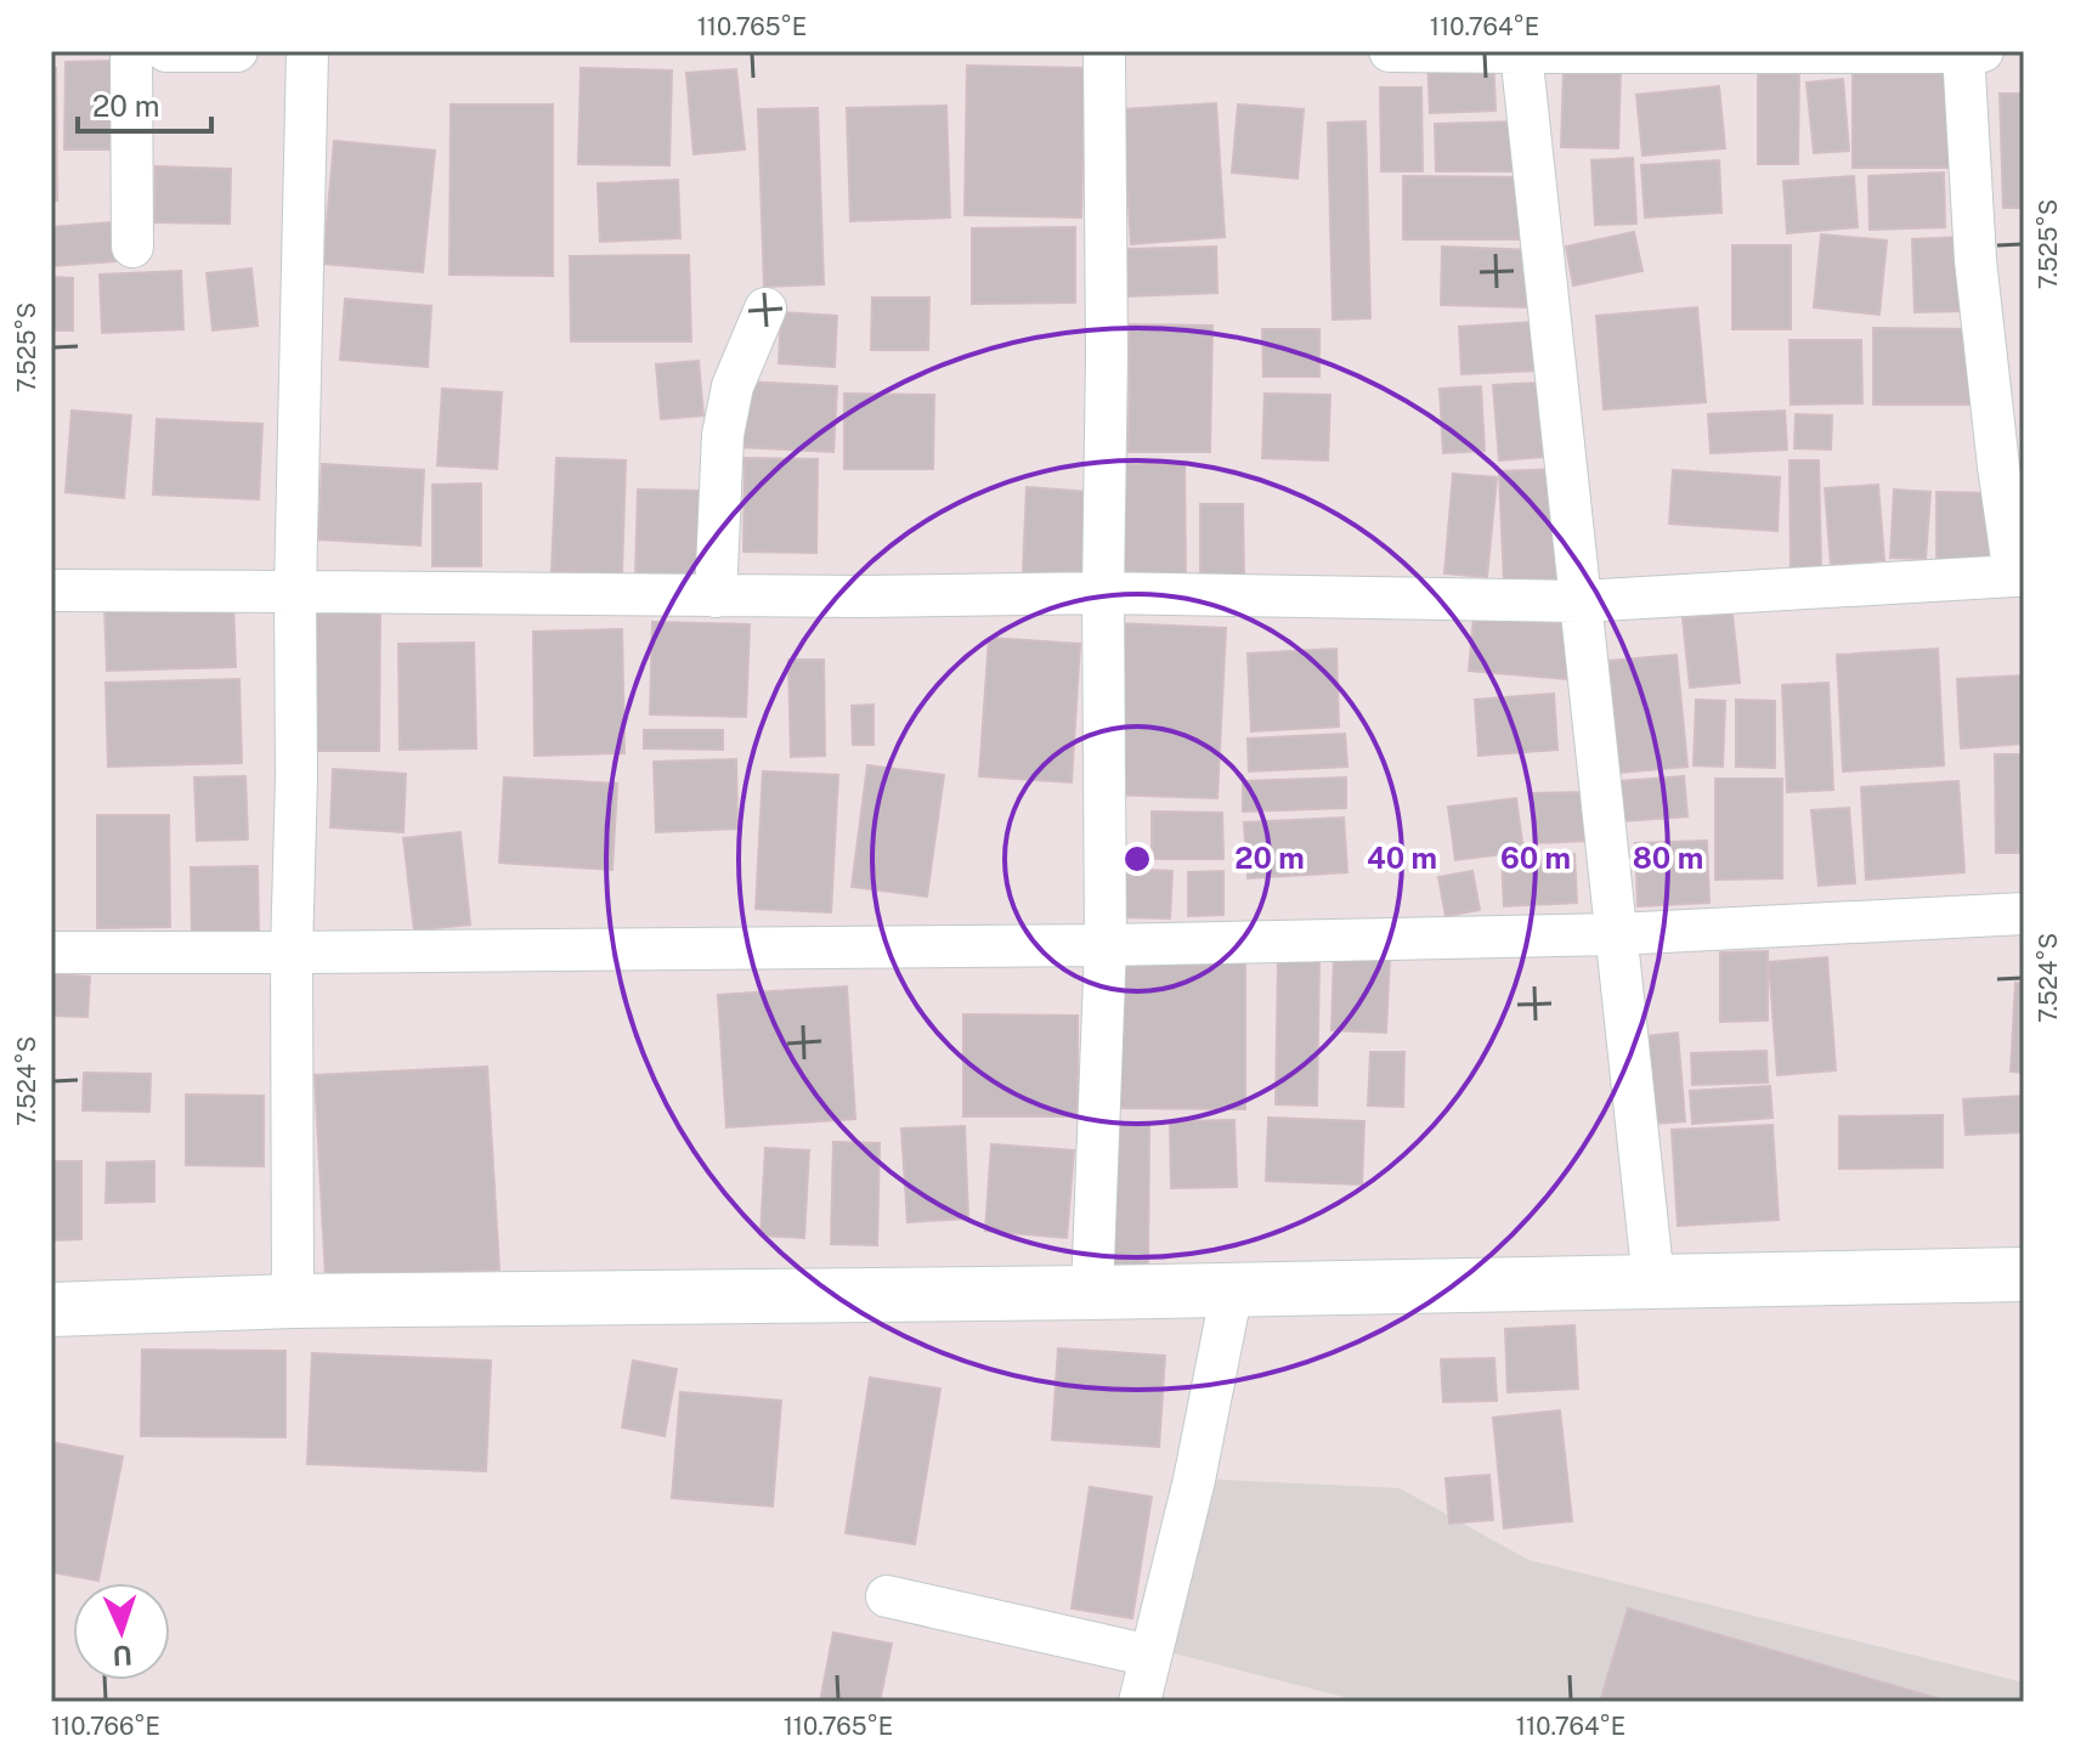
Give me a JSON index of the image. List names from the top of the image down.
{
  "scale_bar": "20 m",
  "north": "bottom",
  "coordinates": [
    "110.765°E",
    "110.764°E",
    "7.525°S",
    "7.524°S",
    "110.766°E"
  ],
  "rings": [
    "20 m",
    "40 m",
    "60 m",
    "80 m"
  ]
}
